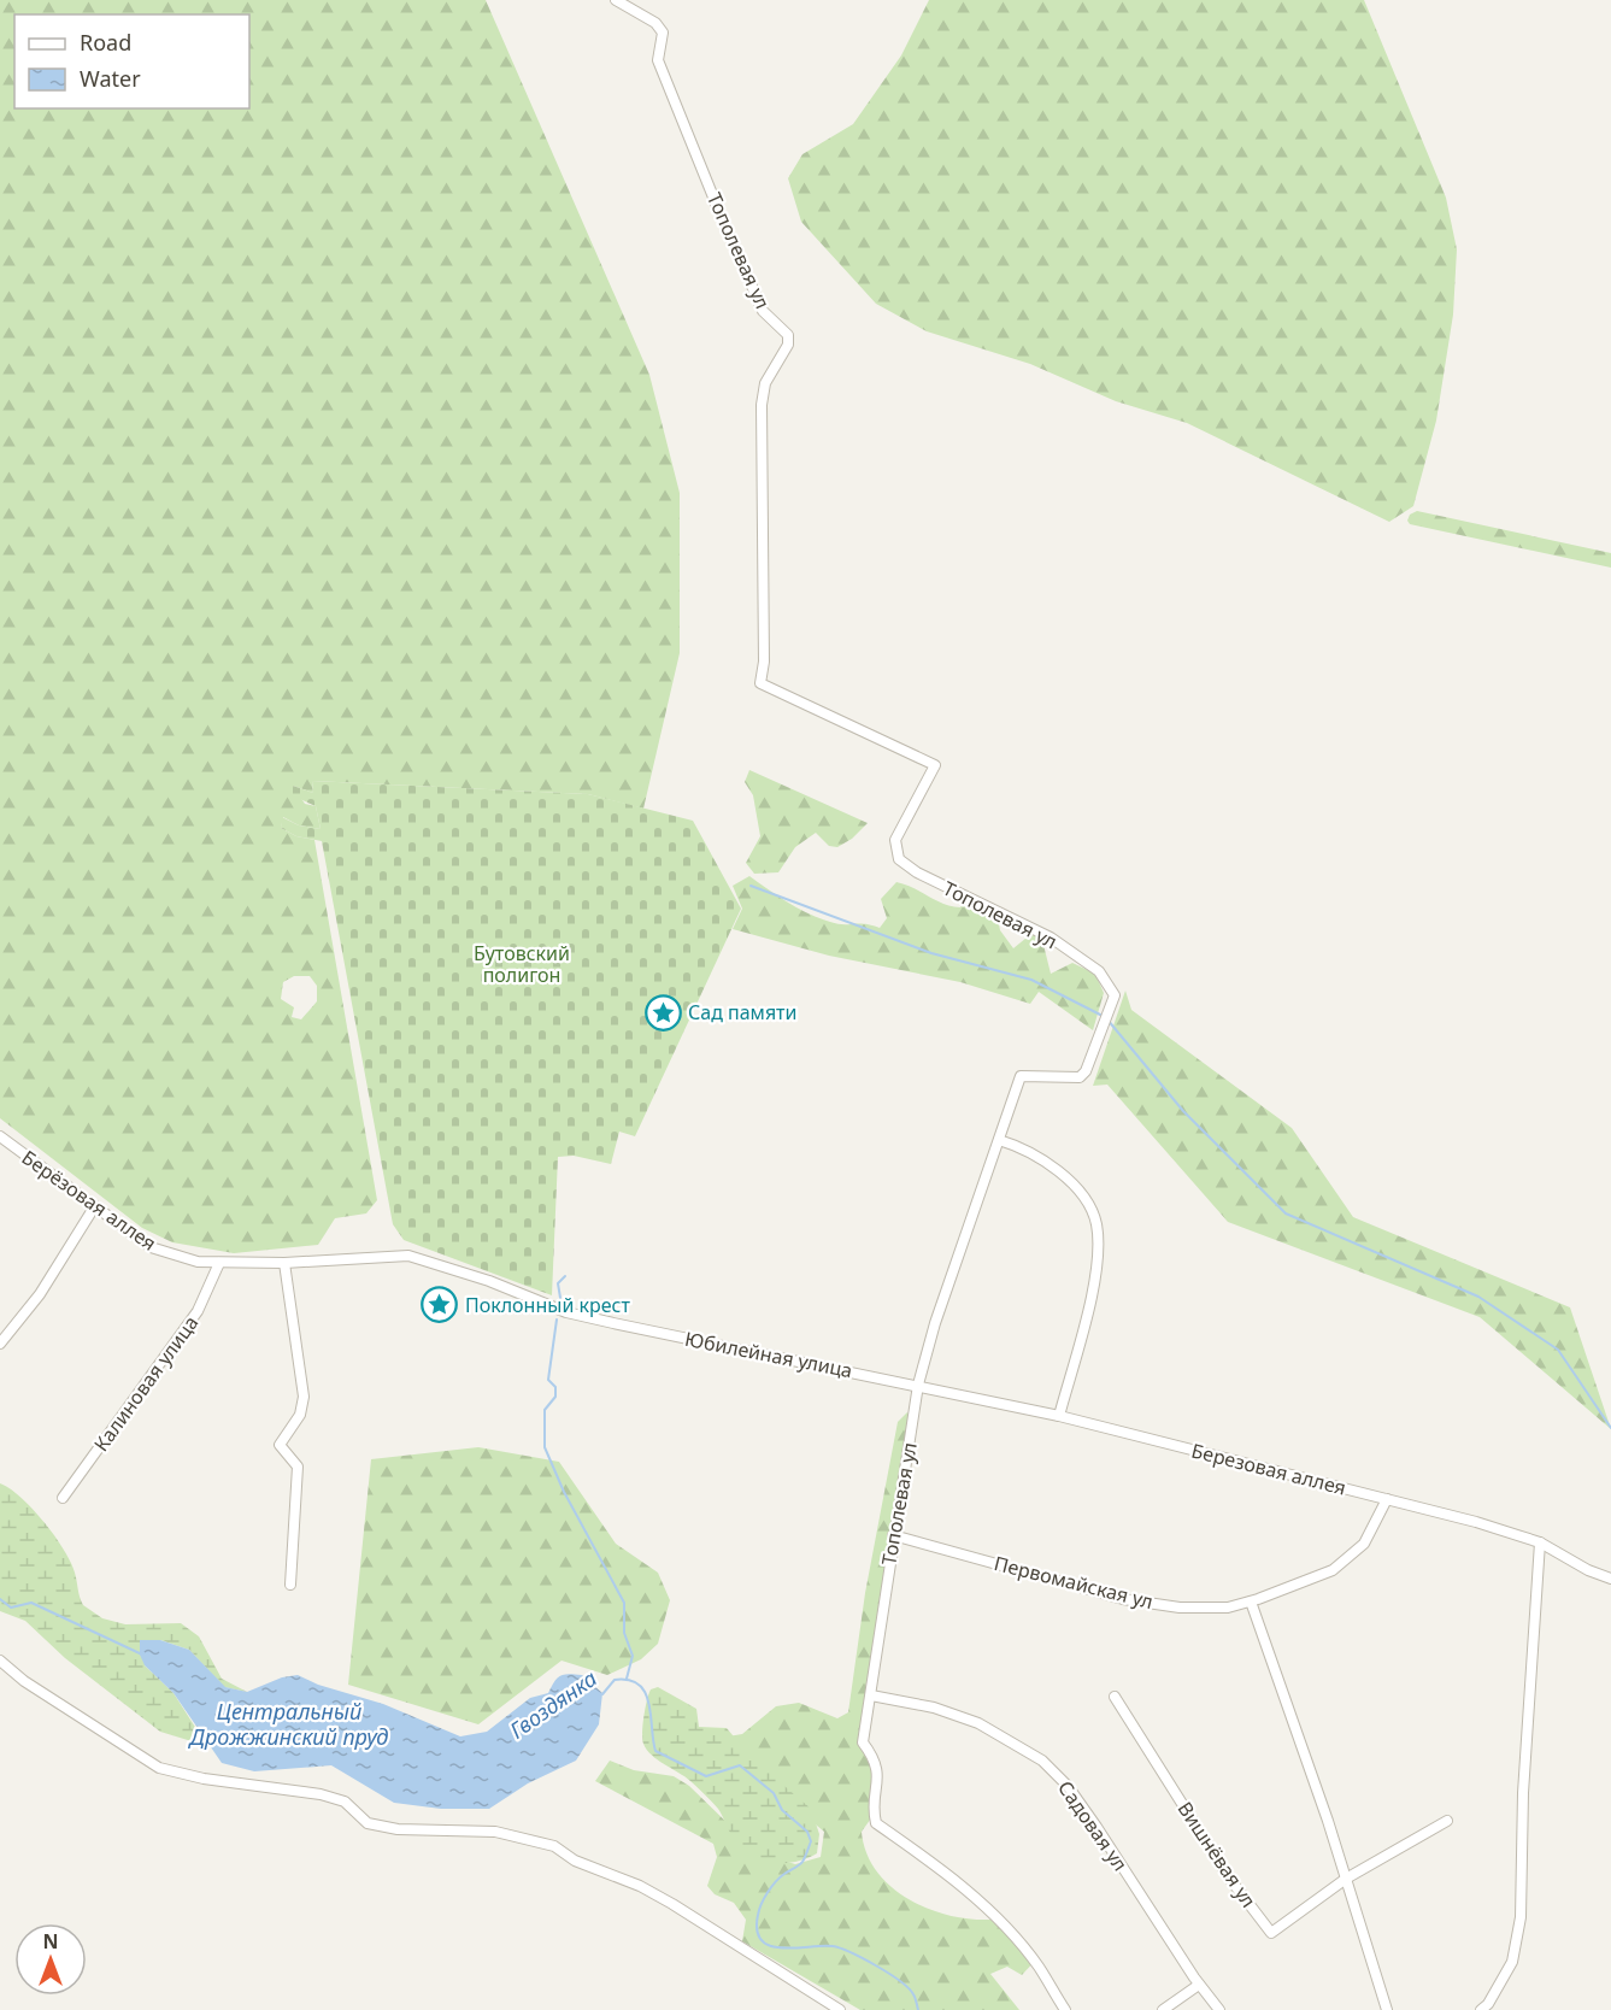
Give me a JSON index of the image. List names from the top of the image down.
{
  "streets": {
    "street": [
      "Тополевая ул",
      "Берёзовая аллея",
      "Юбилейная улица",
      "Калиновая улица",
      "Березовая аллея",
      "Первомайская ул",
      "Садовая ул",
      "Вишнёвая ул"
    ]
  },
  "crossings": [
    ["Тополевая ул", "Юбилейная улица"],
    ["Тополевая ул", "Березовая аллея"],
    ["Тополевая ул", "Первомайская ул"],
    ["Тополевая ул", "Садовая ул"],
    ["Берёзовая аллея", "Юбилейная улица"],
    ["Берёзовая аллея", "Калиновая улица"],
    ["Юбилейная улица", "Березовая аллея"],
    ["Березовая аллея", "Первомайская ул"]
  ],
  "water": ["Гвоздянка", "Центральный Дрожжинский пруд"],
  "parks": ["Бутовский полигон"],
  "places": {
    "place": ["Сад памяти", "Поклонный крест"]
  },
  "legend": ["Road", "Water"],
  "north": "top"
}
